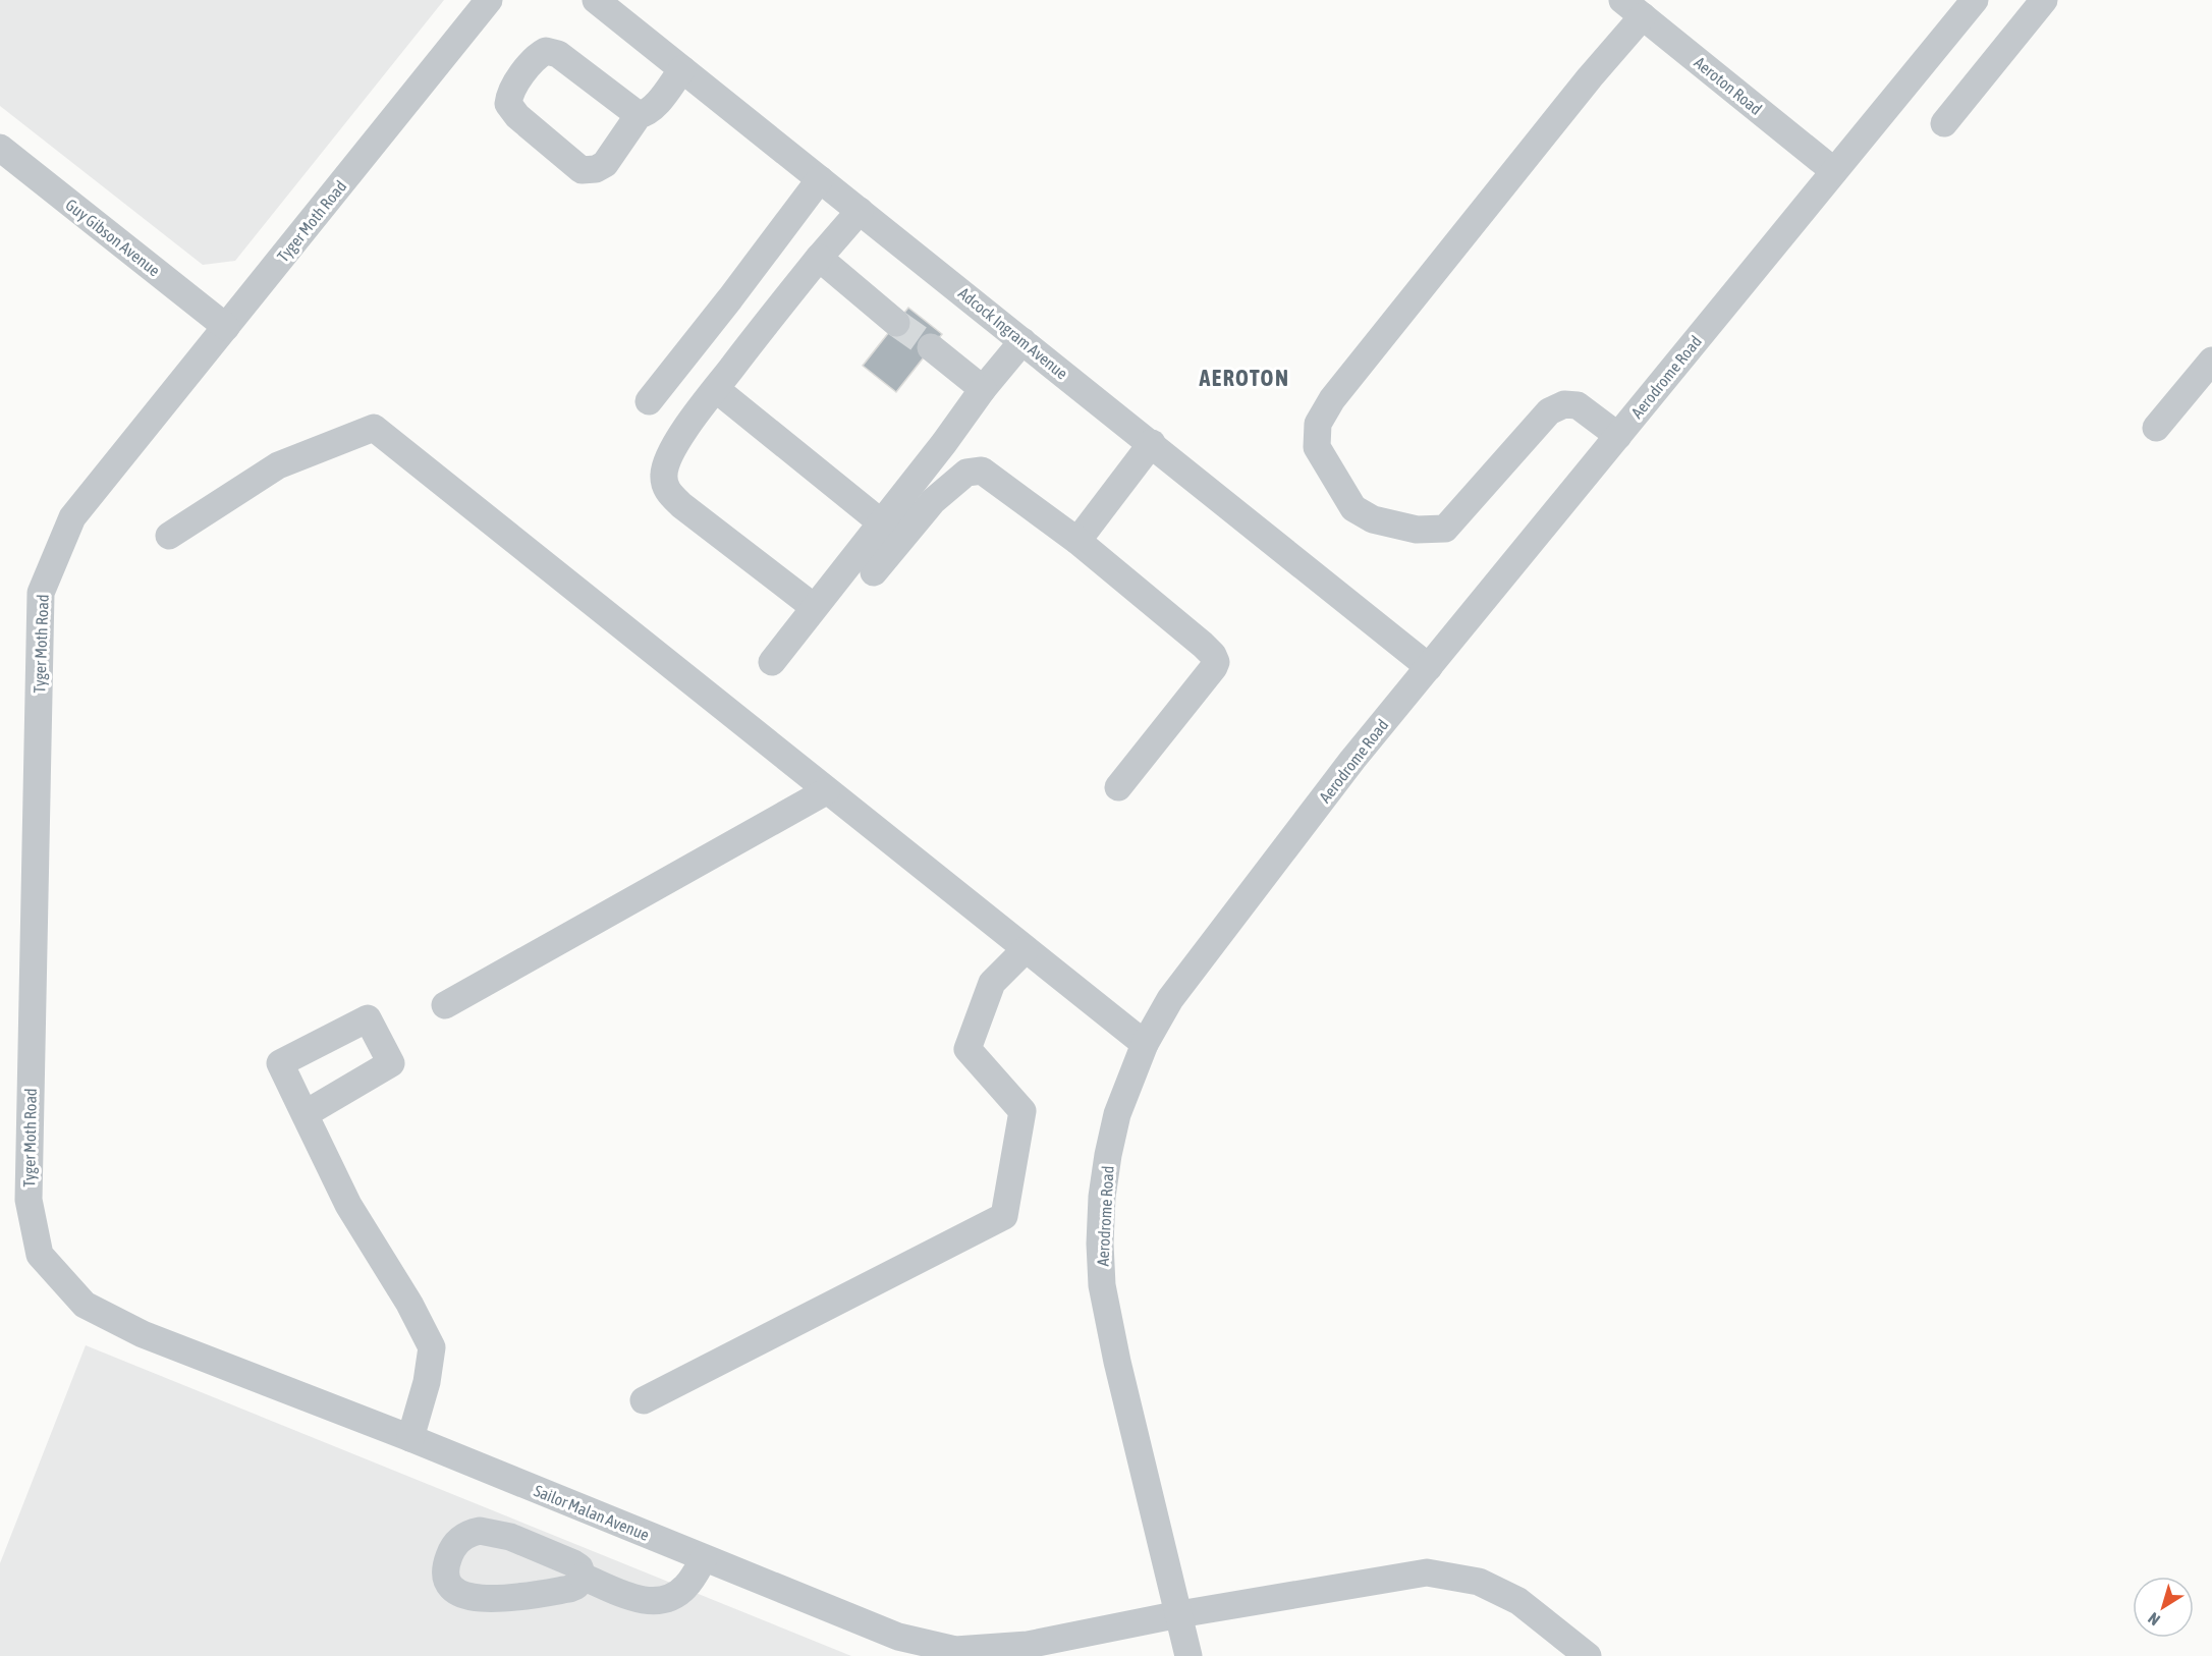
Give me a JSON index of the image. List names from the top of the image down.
{
  "streets": {
    "street": [
      "Aeroton Road",
      "Tyger Moth Road",
      "Guy Gibson Avenue",
      "Adcock Ingram Avenue",
      "Aerodrome Road",
      "Sailor Malan Avenue"
    ]
  },
  "crossings": [
    ["Aeroton Road", "Aerodrome Road"],
    ["Tyger Moth Road", "Guy Gibson Avenue"],
    ["Tyger Moth Road", "Sailor Malan Avenue"],
    ["Adcock Ingram Avenue", "Aerodrome Road"],
    ["Aerodrome Road", "Sailor Malan Avenue"]
  ],
  "districts": ["AEROTON"],
  "north": "bottom left"
}
